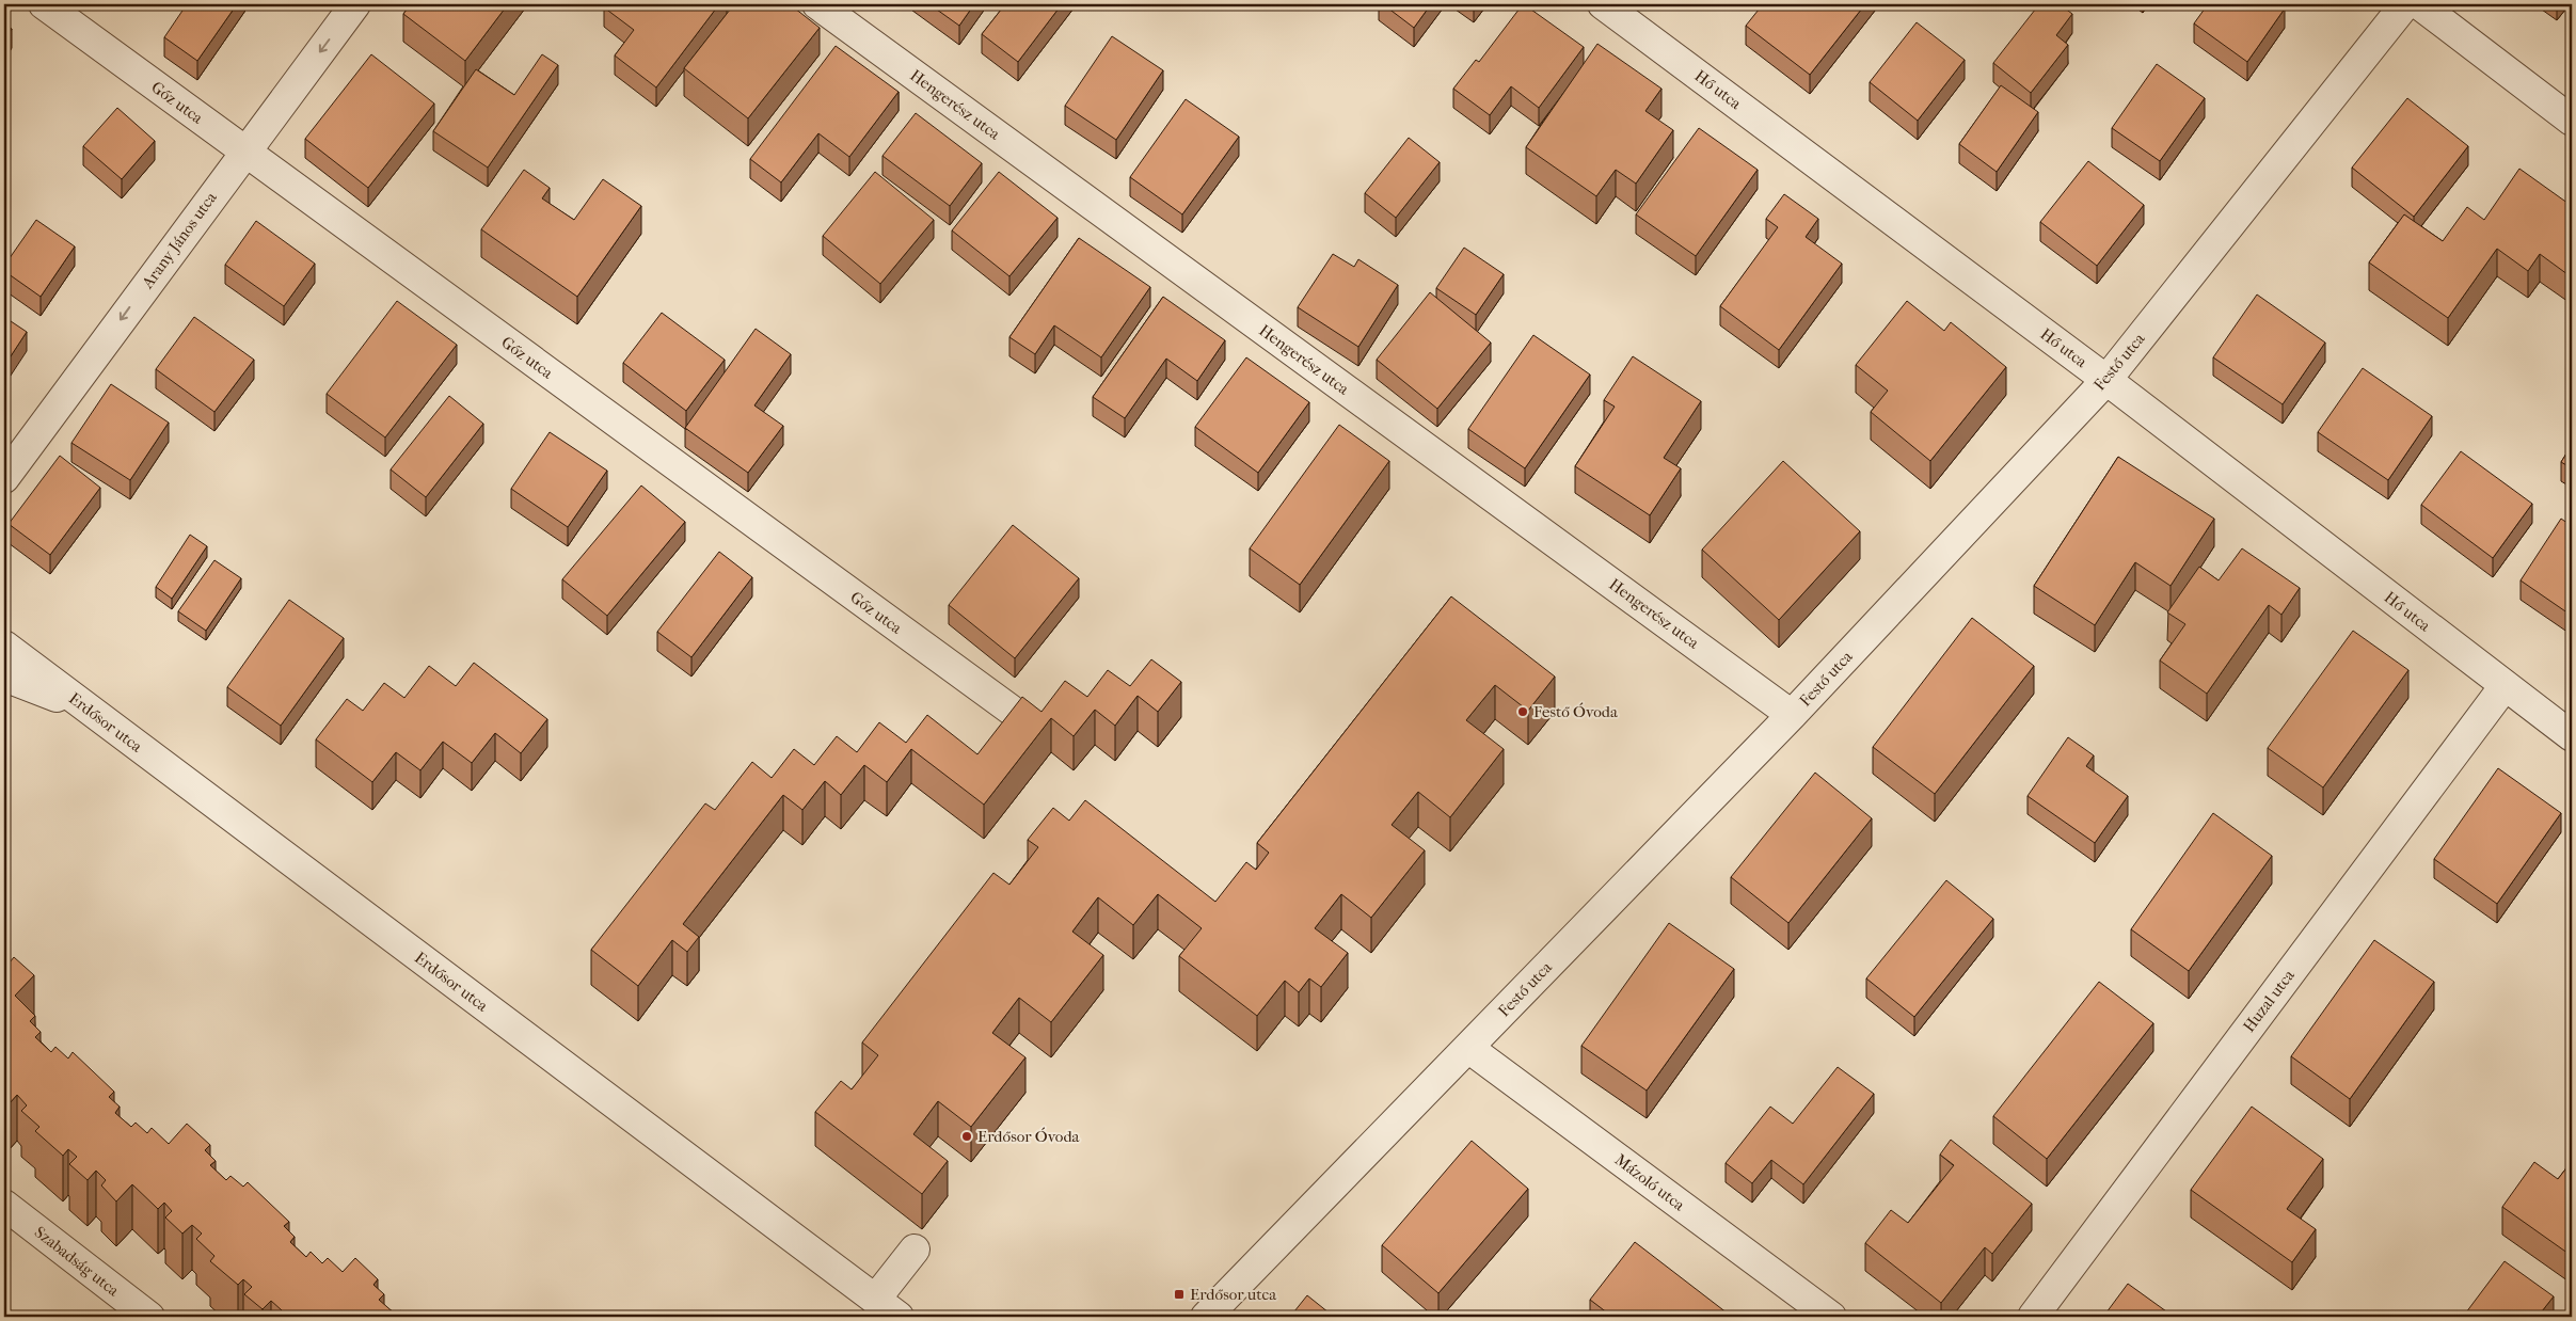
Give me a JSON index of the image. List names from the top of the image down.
{
  "streets": {
    "street": [
      "Hő utca",
      "Gőz utca",
      "Hengerész utca",
      "Arany János utca",
      "Festő utca",
      "Erdősor utca",
      "Huzal utca",
      "Mázoló utca",
      "Szabadság utca"
    ]
  },
  "crossings": [
    ["Hő utca", "Festő utca"],
    ["Hő utca", "Huzal utca"],
    ["Gőz utca", "Arany János utca"],
    ["Hengerész utca", "Festő utca"],
    ["Festő utca", "Mázoló utca"]
  ],
  "one_way": ["Arany János utca"],
  "places": {
    "other": ["Festő Óvoda", "Erdősor Óvoda"],
    "transit": ["Erdősor utca"]
  }
}
